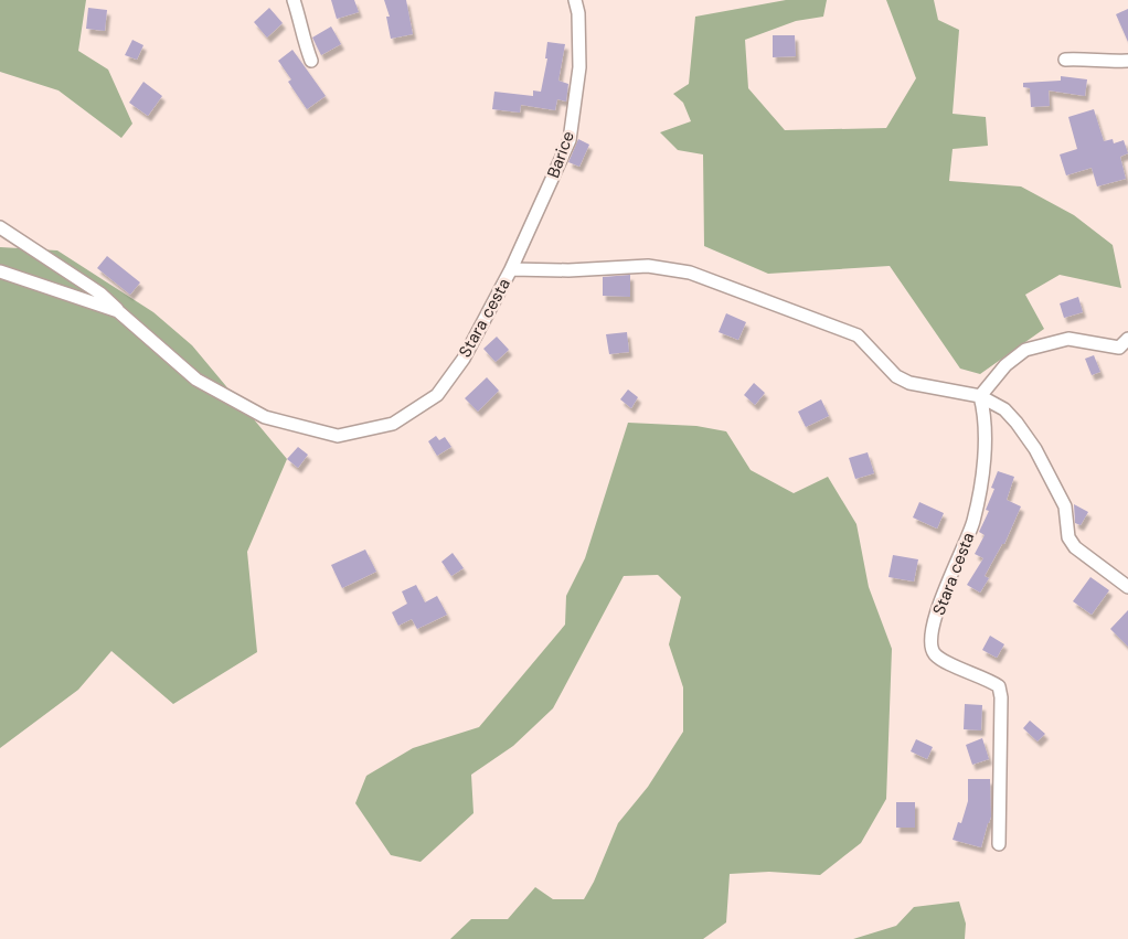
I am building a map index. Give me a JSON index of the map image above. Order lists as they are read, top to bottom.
{
  "streets": {
    "street": ["Barice", "Stara cesta"]
  },
  "crossings": [
    ["Barice", "Stara cesta"]
  ]
}
